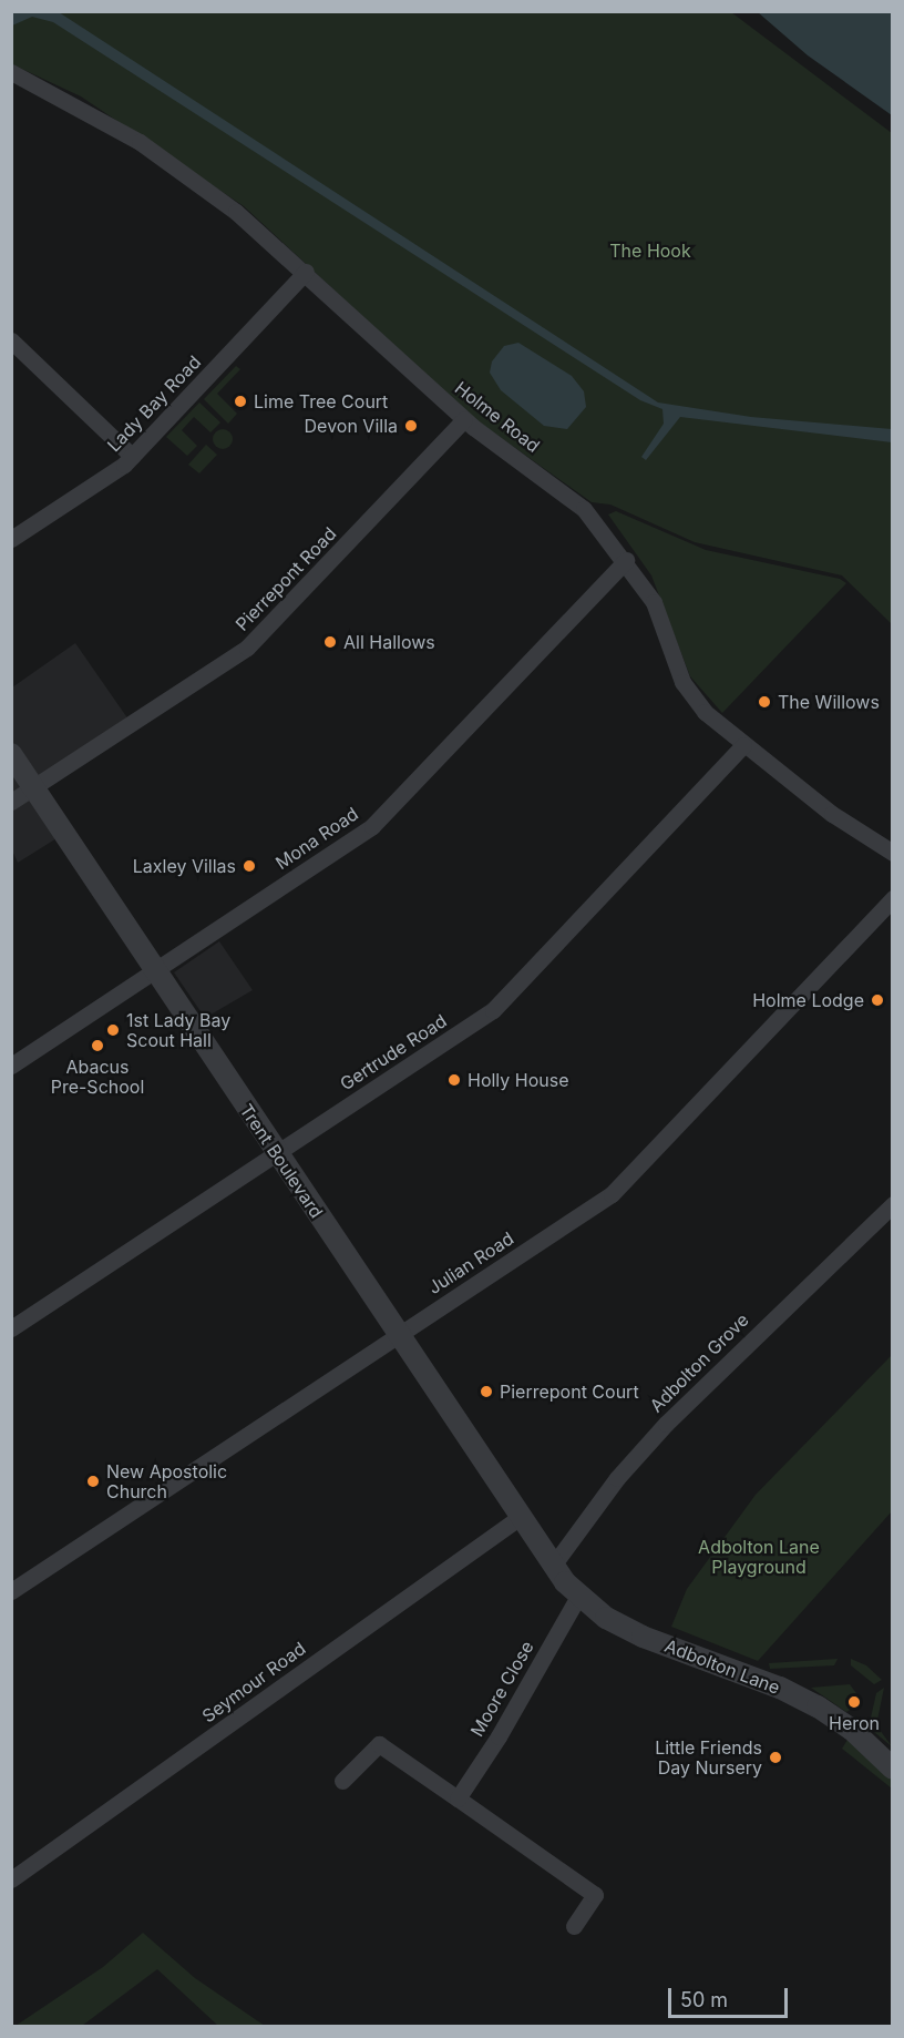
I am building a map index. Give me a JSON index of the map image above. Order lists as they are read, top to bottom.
{
  "streets": {
    "street": [
      "Lady Bay Road",
      "Holme Road",
      "Pierrepont Road",
      "Mona Road",
      "Gertrude Road",
      "Trent Boulevard",
      "Julian Road",
      "Adbolton Grove",
      "Adbolton Lane",
      "Seymour Road",
      "Moore Close"
    ]
  },
  "crossings": [
    ["Lady Bay Road", "Holme Road"],
    ["Holme Road", "Pierrepont Road"],
    ["Holme Road", "Mona Road"],
    ["Holme Road", "Gertrude Road"],
    ["Pierrepont Road", "Trent Boulevard"],
    ["Mona Road", "Trent Boulevard"],
    ["Gertrude Road", "Trent Boulevard"],
    ["Trent Boulevard", "Julian Road"],
    ["Trent Boulevard", "Adbolton Grove"],
    ["Trent Boulevard", "Adbolton Lane"],
    ["Trent Boulevard", "Seymour Road"],
    ["Adbolton Grove", "Adbolton Lane"],
    ["Adbolton Lane", "Moore Close"]
  ],
  "parks": ["The Hook", "Adbolton Lane Playground"],
  "places": [
    "Lime Tree Court",
    "Devon Villa",
    "All Hallows",
    "The Willows",
    "Laxley Villas",
    "Holme Lodge",
    "1st Lady Bay Scout Hall",
    "Abacus Pre-School",
    "Holly House",
    "Pierrepont Court",
    "New Apostolic Church",
    "Heron",
    "Little Friends Day Nursery"
  ],
  "scale_bar": "50 m"
}
